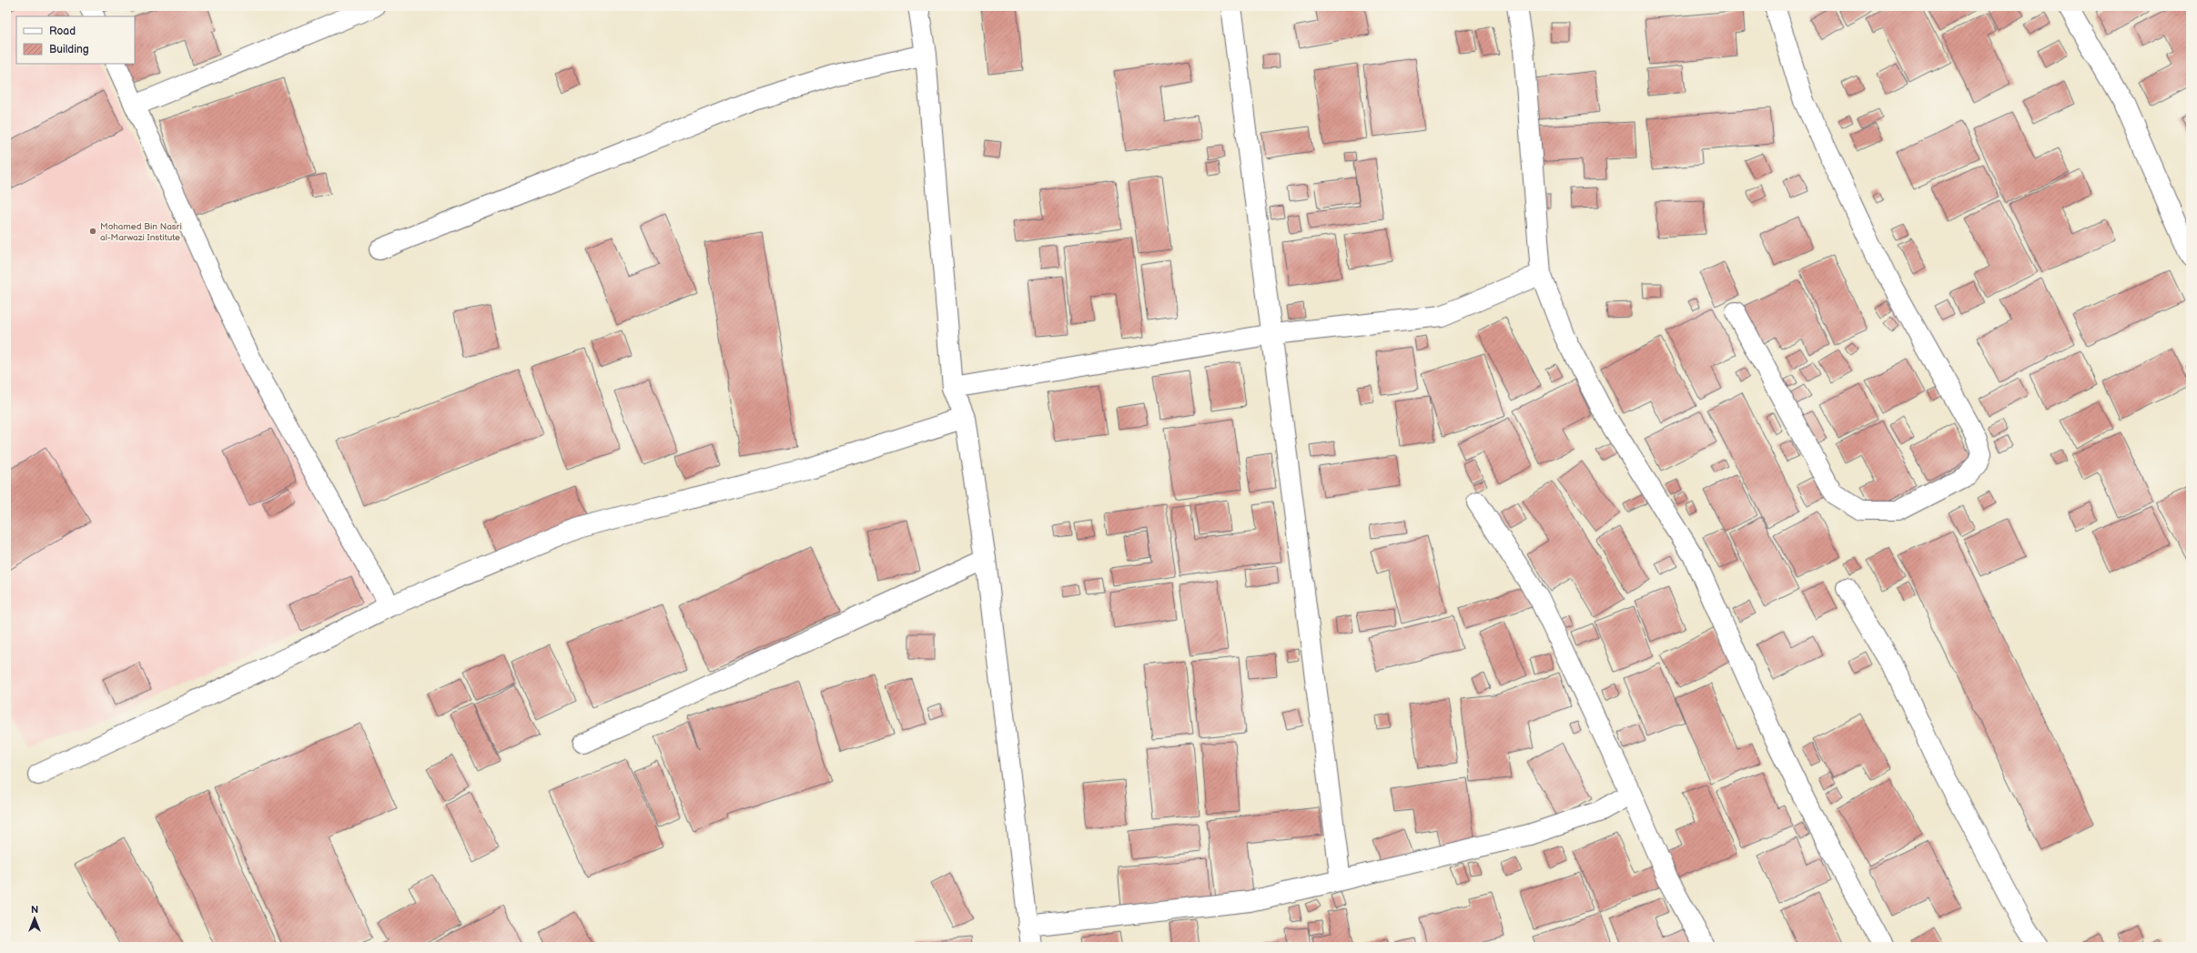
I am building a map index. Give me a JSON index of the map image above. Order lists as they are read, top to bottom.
{
  "places": ["Mohamed Bin Nasri al-Marwazi Institute"],
  "legend": ["Road", "Building"],
  "north": "top"
}
